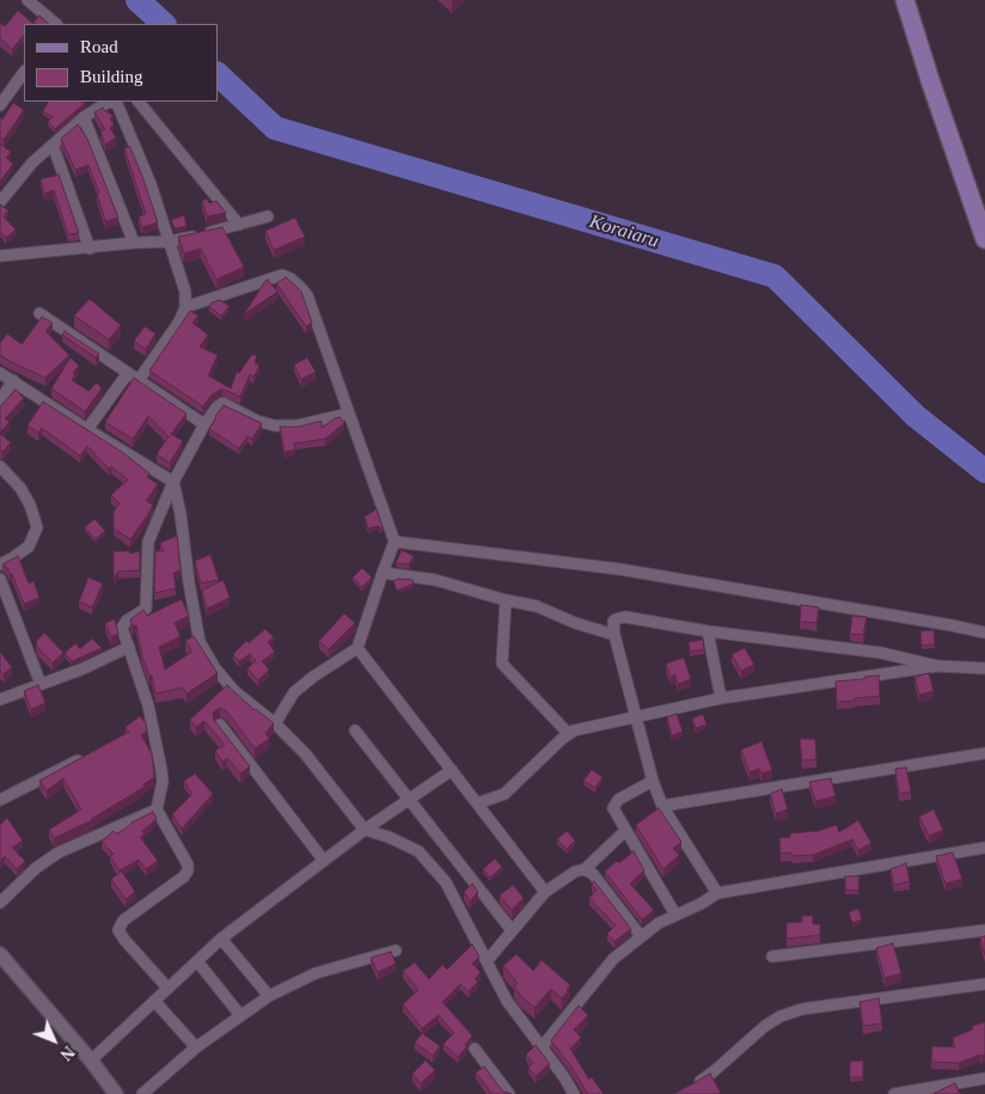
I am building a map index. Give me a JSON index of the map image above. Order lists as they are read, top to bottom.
{
  "water": ["Koraiaru"],
  "legend": ["Road", "Building"],
  "north": "bottom right"
}
